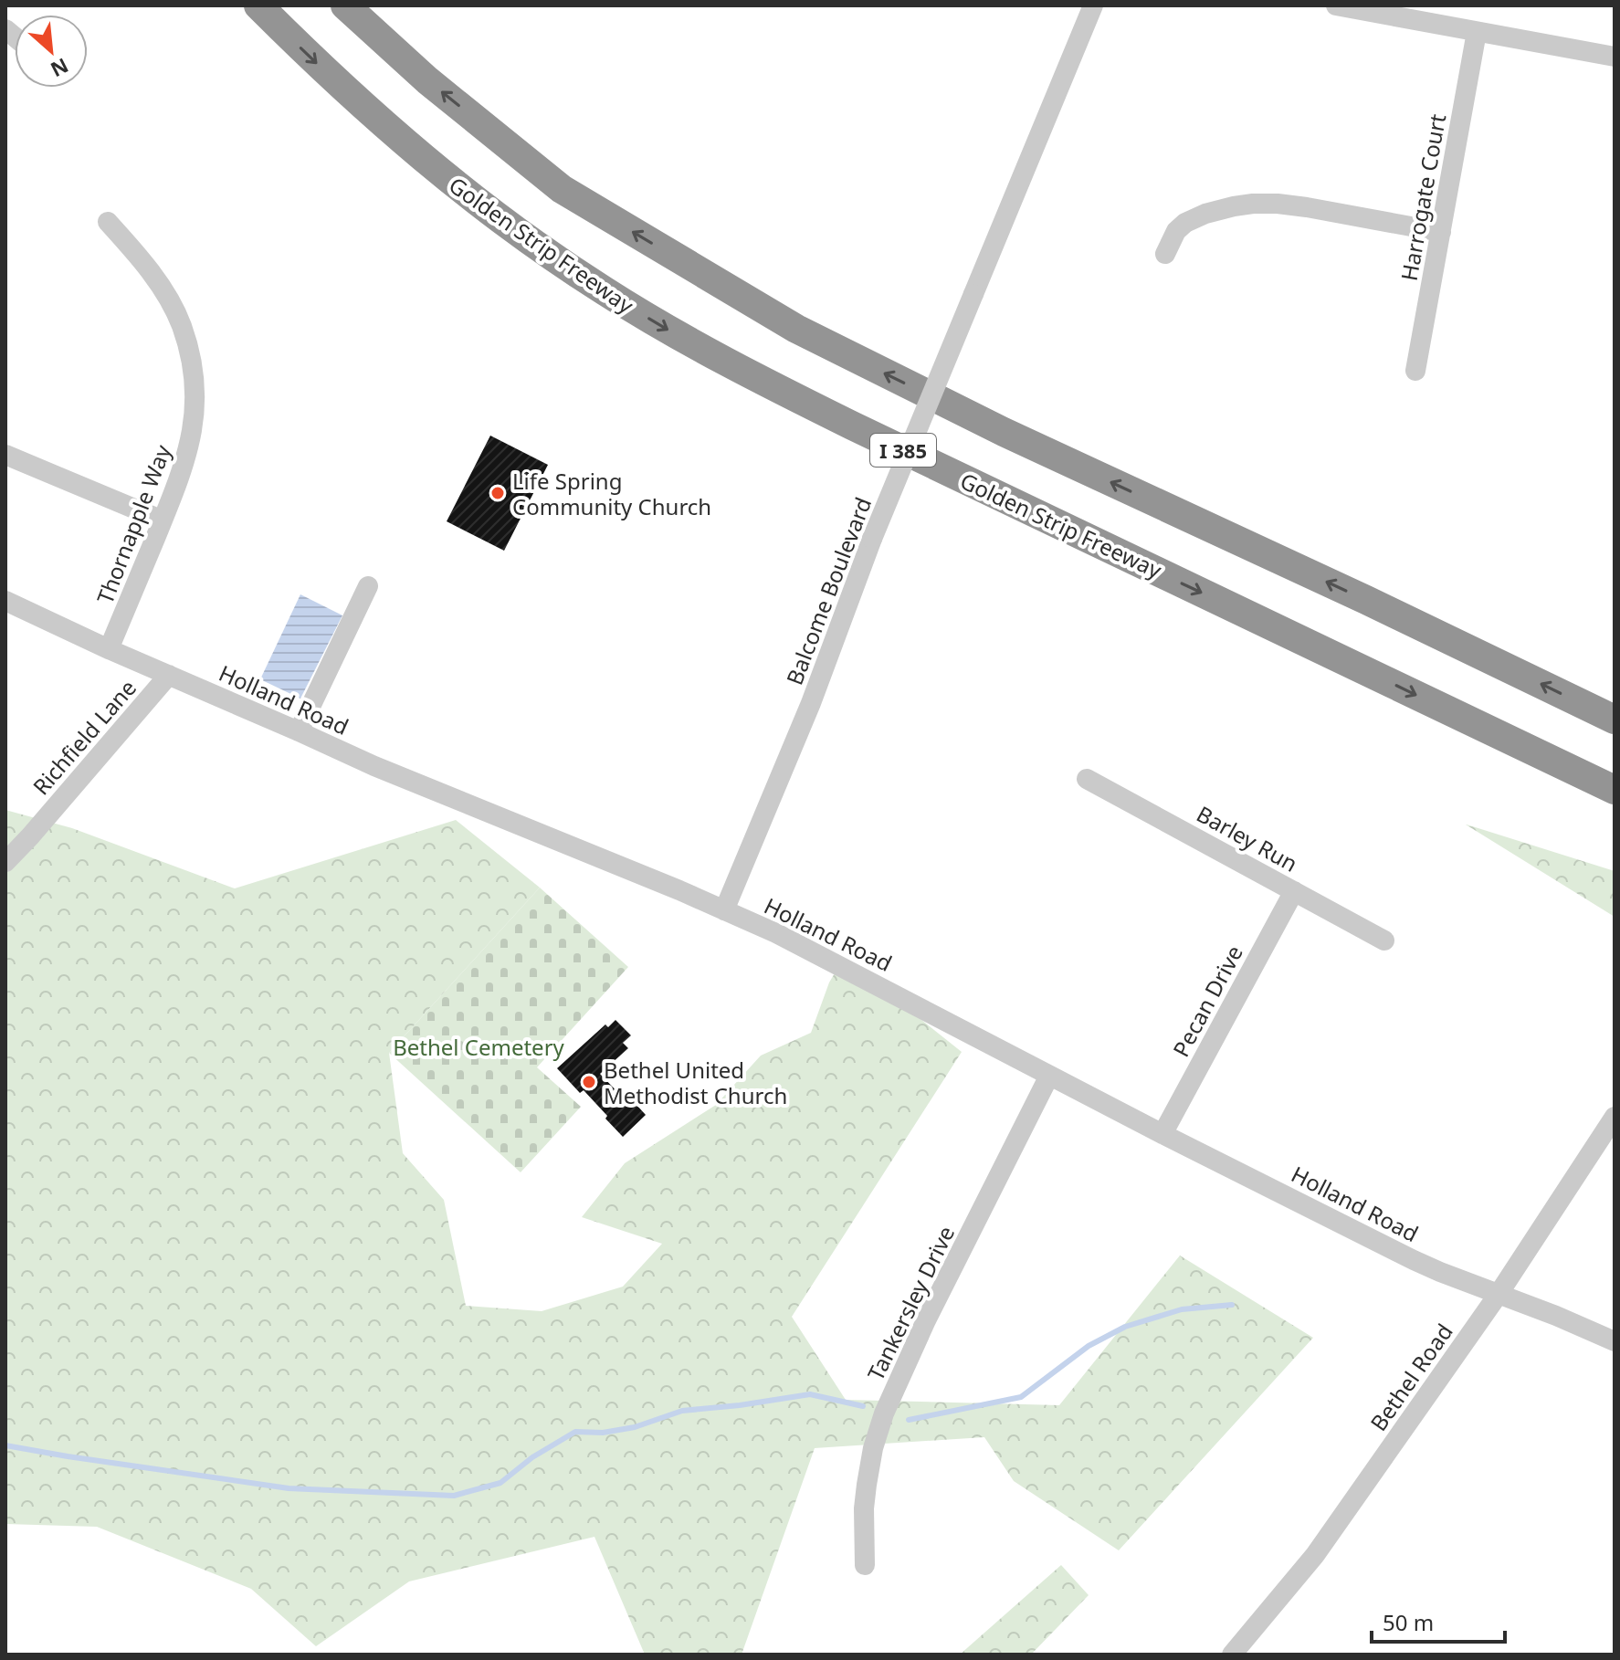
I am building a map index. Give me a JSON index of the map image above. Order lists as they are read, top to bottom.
{
  "streets": {
    "highway": ["Golden Strip Freeway", "I 385"],
    "street": [
      "Harrogate Court",
      "Thornapple Way",
      "Balcome Boulevard",
      "Holland Road",
      "Richfield Lane",
      "Barley Run",
      "Pecan Drive",
      "Tankersley Drive",
      "Bethel Road"
    ]
  },
  "crossings": [
    ["Thornapple Way", "Holland Road"],
    ["Balcome Boulevard", "Holland Road"],
    ["Holland Road", "Richfield Lane"],
    ["Holland Road", "Pecan Drive"],
    ["Holland Road", "Tankersley Drive"],
    ["Holland Road", "Bethel Road"],
    ["Barley Run", "Pecan Drive"]
  ],
  "parks": ["Bethel Cemetery"],
  "places": ["Life Spring Community Church", "Bethel United Methodist Church"],
  "scale_bar": "50 m",
  "north": "bottom right"
}
